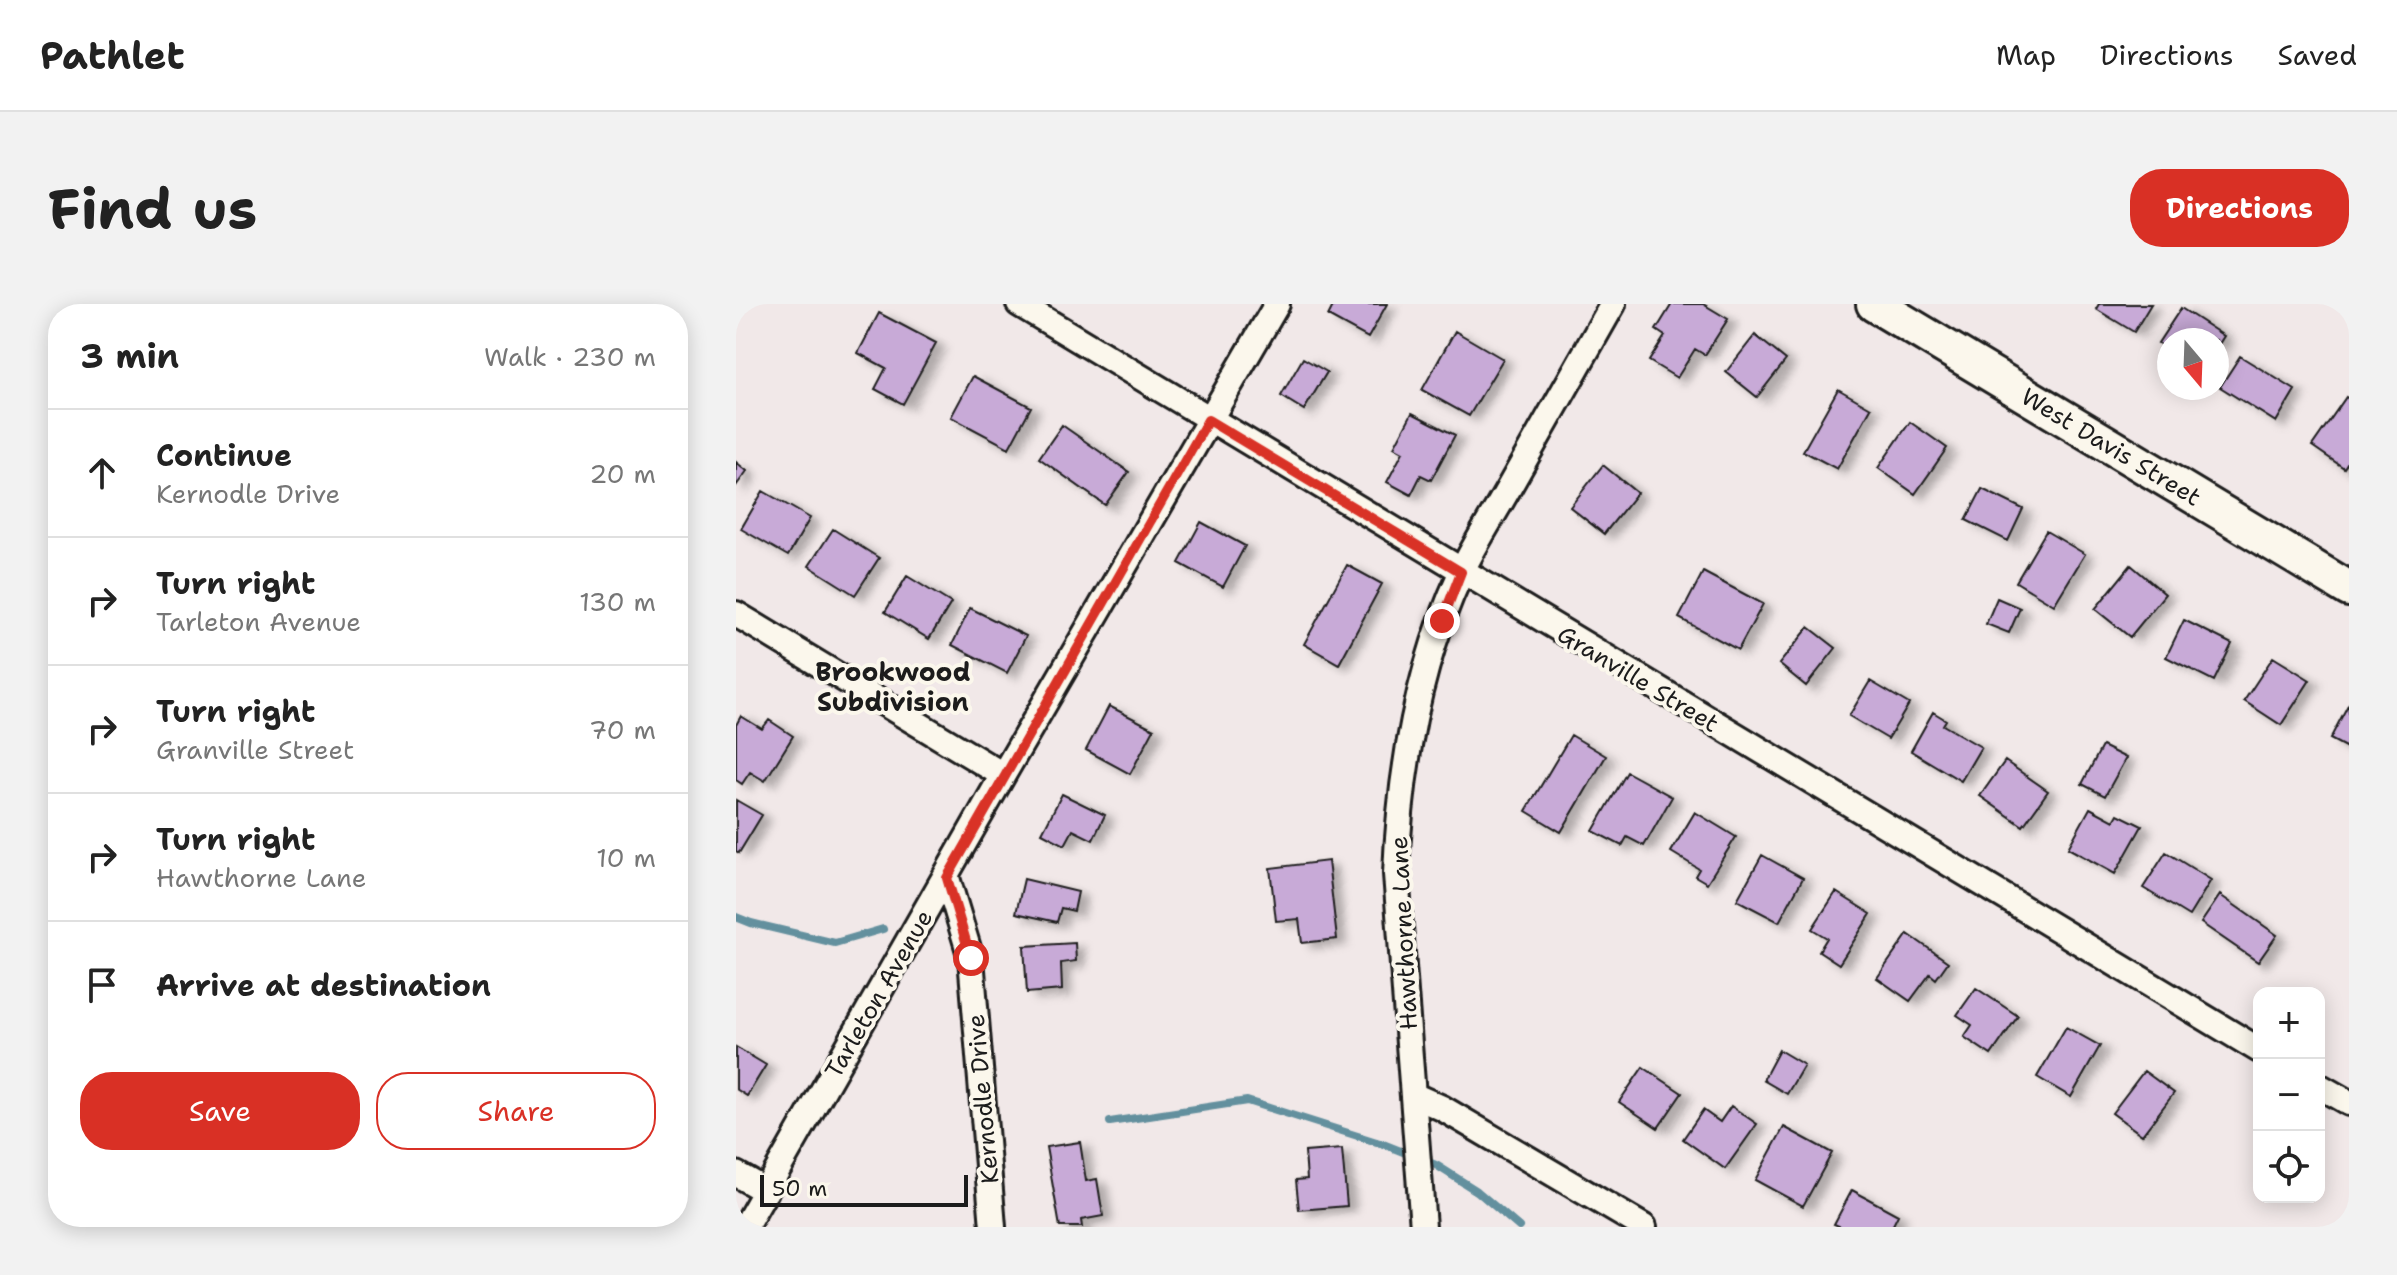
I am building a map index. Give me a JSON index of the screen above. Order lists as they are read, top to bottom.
{
  "streets": {
    "street": [
      "West Davis Street",
      "Granville Street",
      "Hawthorne Lane",
      "Tarleton Avenue",
      "Kernodle Drive"
    ]
  },
  "crossings": [
    ["Granville Street", "Hawthorne Lane"],
    ["Granville Street", "Tarleton Avenue"],
    ["Tarleton Avenue", "Kernodle Drive"]
  ],
  "districts": ["Brookwood Subdivision"],
  "scale_bar": "50 m",
  "north": "bottom",
  "page": {
    "header": "Pathlet",
    "nav": ["Map", "Directions", "Saved"],
    "buttons": [
      "Directions",
      ["Save", "Share"]
    ],
    "title": "Find us",
    "heading": ["3 min", "Walk · 230 m"],
    "list": [
      ["Continue", "Kernodle Drive", "20 m"],
      ["Turn right", "Tarleton Avenue", "130 m"],
      ["Turn right", "Granville Street", "70 m"],
      ["Turn right", "Hawthorne Lane", "10 m"],
      "Arrive at destination"
    ],
    "map_buttons": ["+", "−"],
    "scale": "50 m"
  }
}
